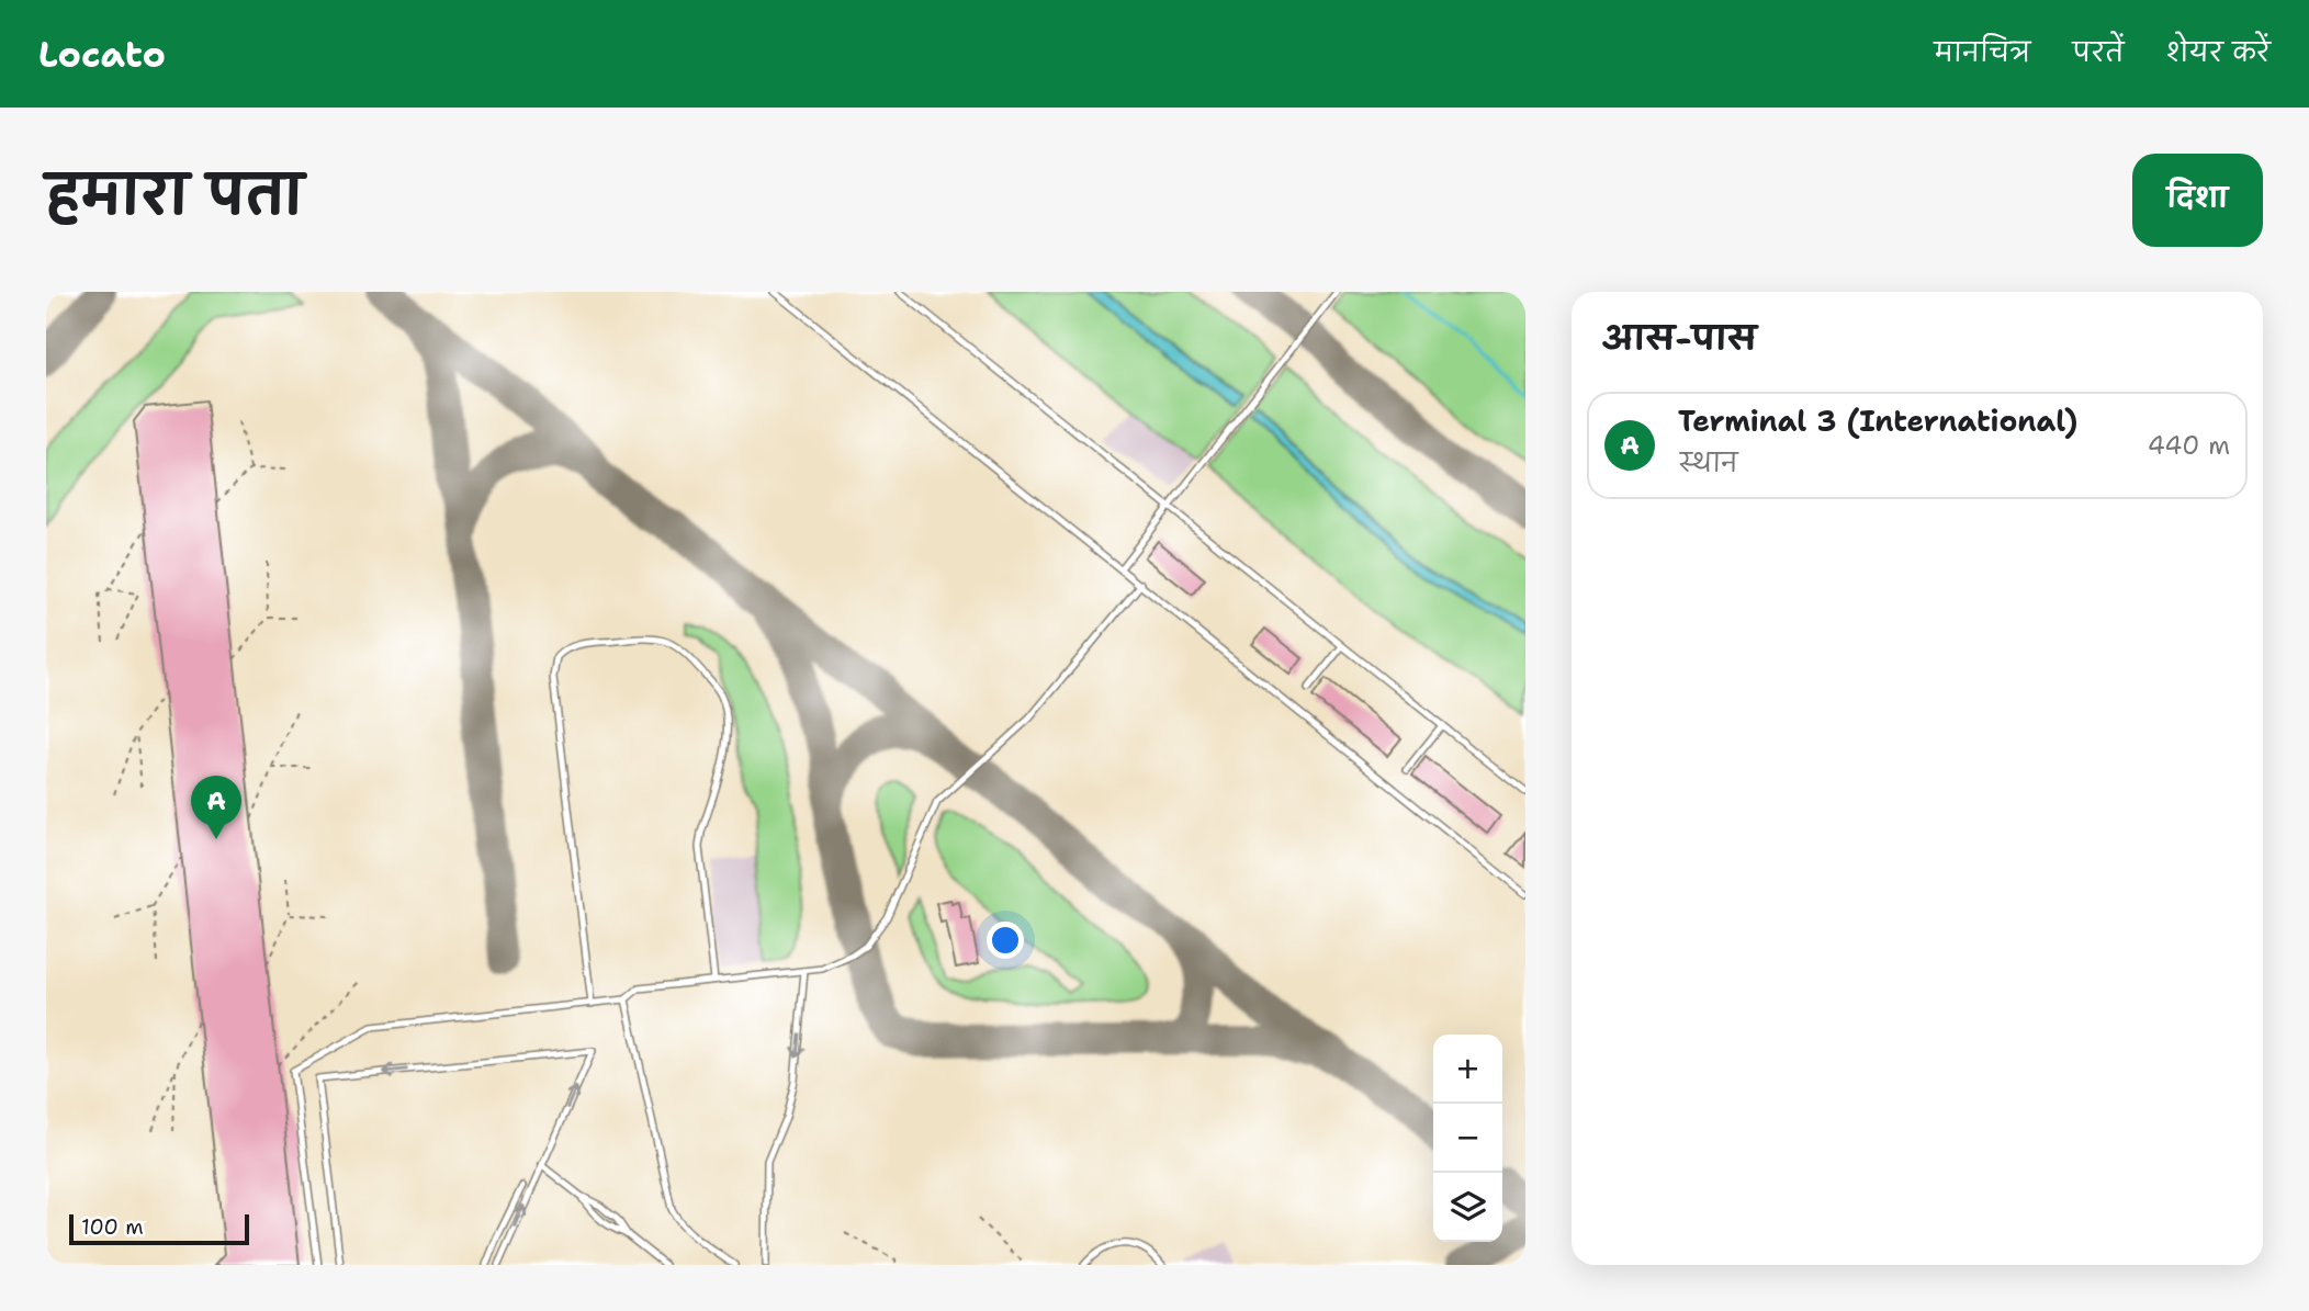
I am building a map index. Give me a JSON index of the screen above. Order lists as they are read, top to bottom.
{
  "scale_bar": "100 m",
  "page": {
    "header": "Locato",
    "nav": ["मानचित्र", "परतें", "शेयर करें"],
    "title": "हमारा पता",
    "buttons": "दिशा",
    "heading": "आस-पास",
    "list": [
      {
        "mark": "A",
        "name": "Terminal 3 (International)",
        "note": "स्थान",
        "value": "440 m"
      }
    ],
    "pins": "A",
    "map_buttons": ["+", "−"],
    "scale": "100 m"
  }
}
